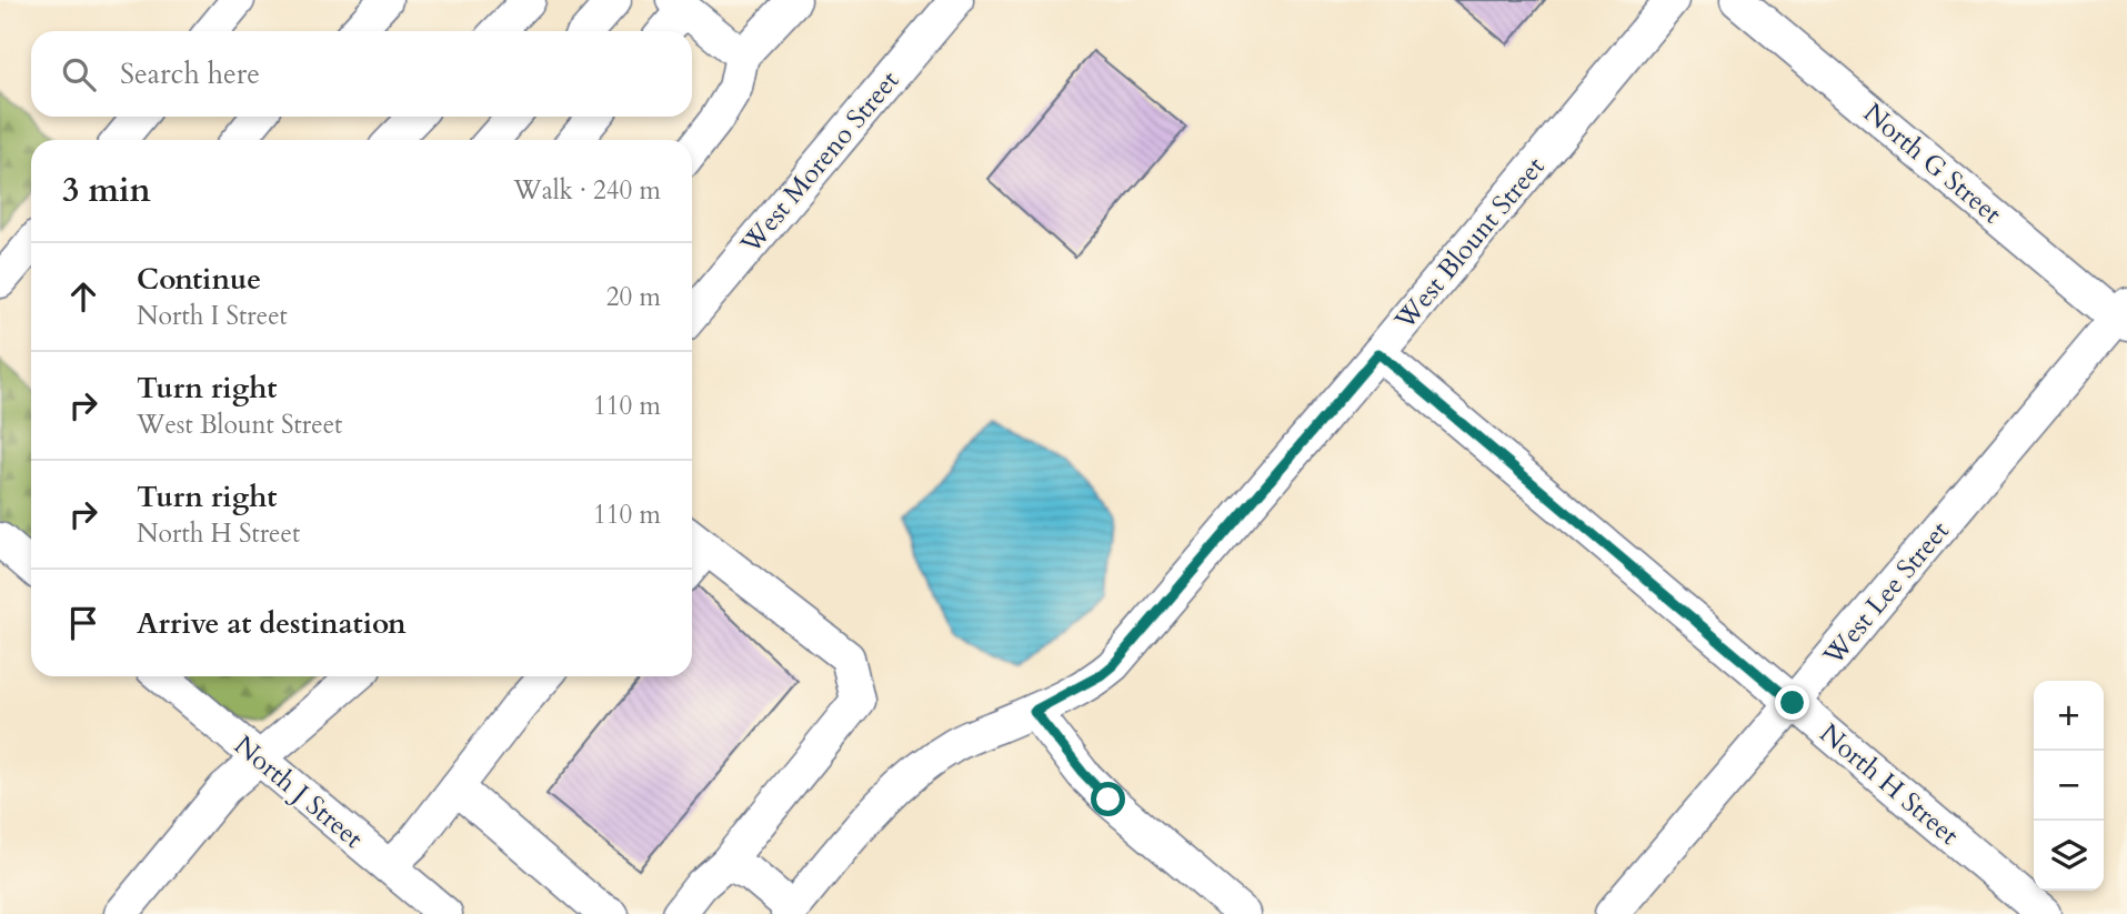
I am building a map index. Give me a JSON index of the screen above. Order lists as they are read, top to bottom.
{
  "streets": {
    "street": [
      "West Moreno Street",
      "North G Street",
      "West Blount Street",
      "West Lee Street",
      "North H Street",
      "North J Street"
    ]
  },
  "crossings": [
    ["North G Street", "West Lee Street"],
    ["West Blount Street", "North H Street"],
    ["West Lee Street", "North H Street"]
  ],
  "page": {
    "search": "Search here",
    "heading": ["3 min", "Walk · 240 m"],
    "list": [
      ["Continue", "North I Street", "20 m"],
      ["Turn right", "West Blount Street", "110 m"],
      ["Turn right", "North H Street", "110 m"],
      "Arrive at destination"
    ],
    "map_buttons": ["+", "−"]
  }
}
